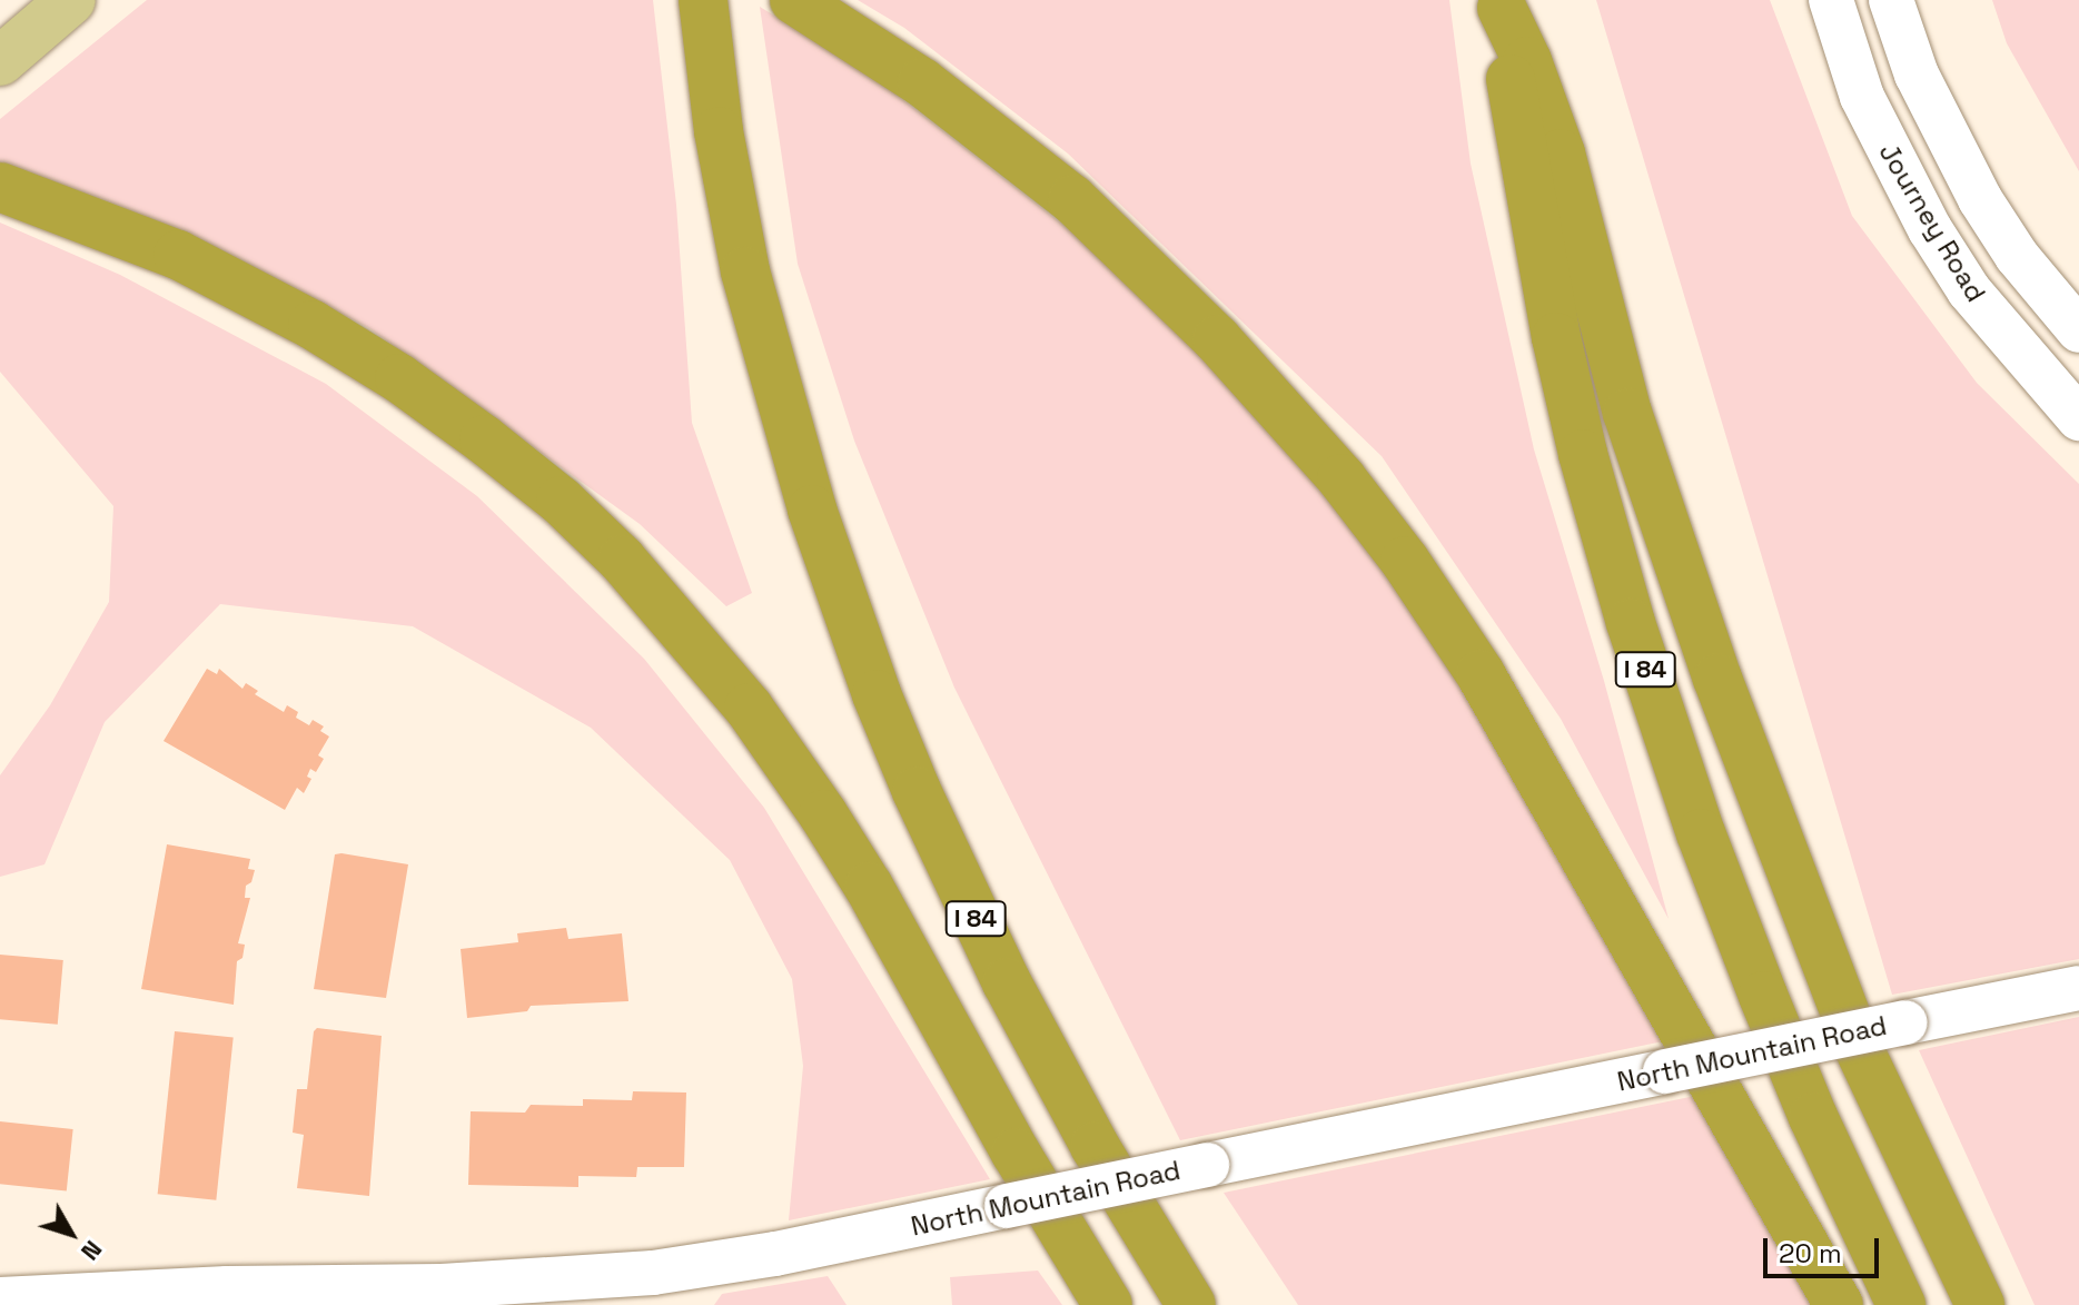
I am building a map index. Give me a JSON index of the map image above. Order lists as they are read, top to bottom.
{
  "streets": {
    "highway": ["I 84"],
    "street": ["Journey Road", "North Mountain Road"]
  },
  "scale_bar": "20 m",
  "north": "bottom right"
}
